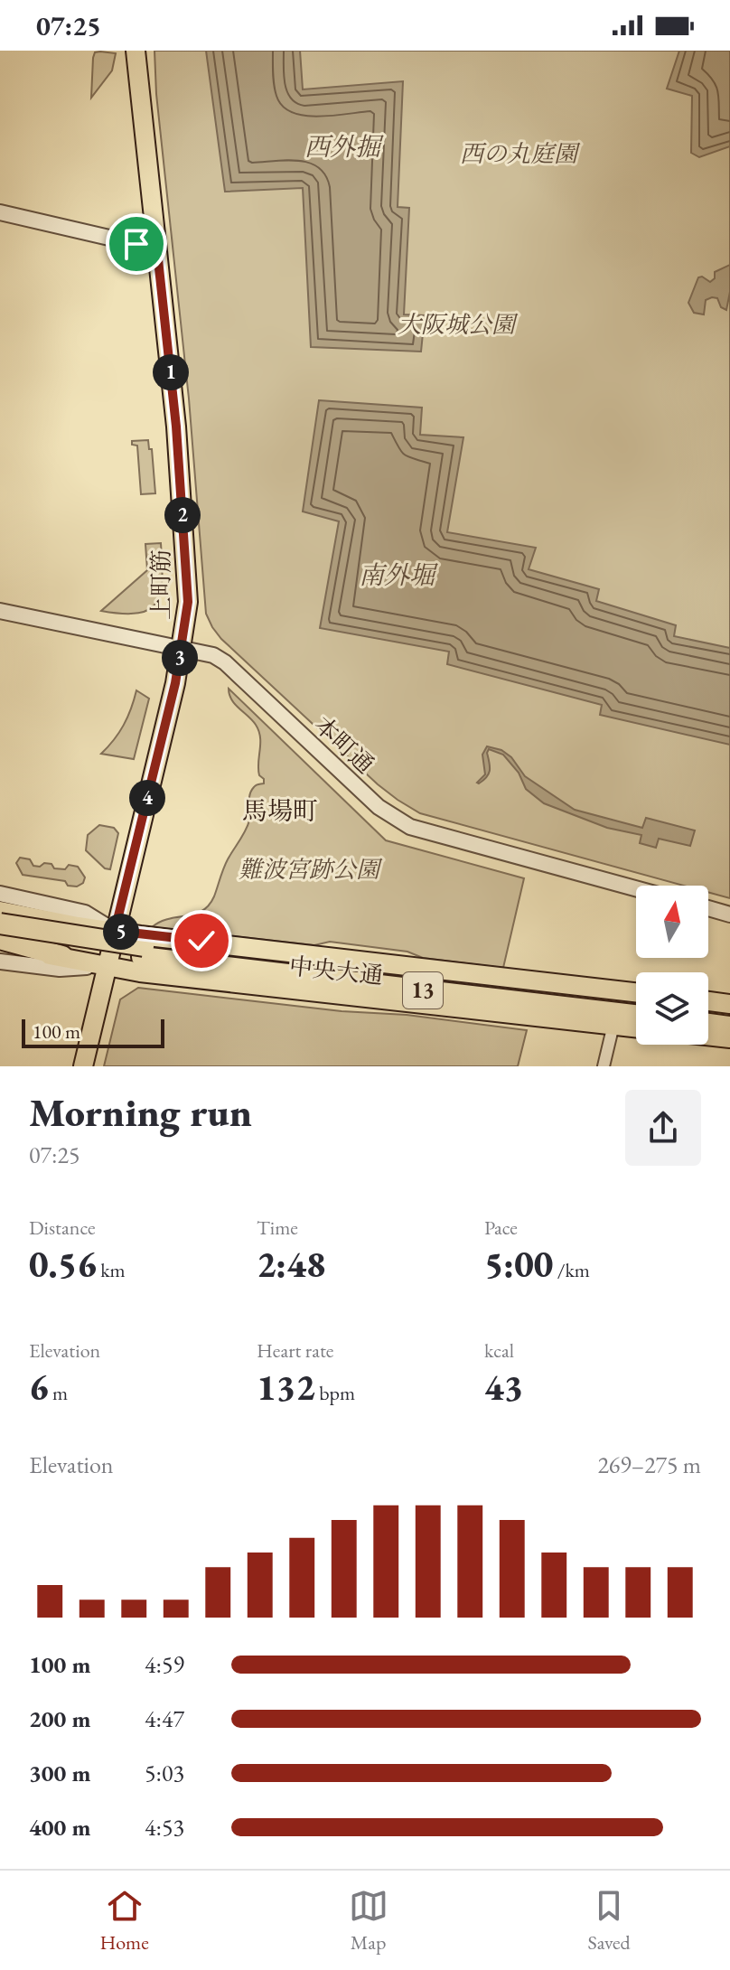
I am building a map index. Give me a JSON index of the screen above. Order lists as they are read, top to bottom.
{
  "streets": {
    "highway": ["13"],
    "main road": ["上町筋", "中央大通"],
    "street": ["本町通"]
  },
  "crossings": [
    ["上町筋", "本町通"],
    ["上町筋", "中央大通"],
    ["中央大通", "13"]
  ],
  "districts": ["馬場町"],
  "water": ["西外掘", "南外堀"],
  "parks": ["西の丸庭園", "大阪城公園", "難波宮跡公園"],
  "scale_bar": "100 m",
  "north": "top",
  "page": {
    "status": "07:25",
    "pins": [
      "1",
      "2",
      "3",
      "4",
      "5"
    ],
    "scale": "100 m",
    "heading": ["Morning run", "07:25"],
    "stats": [
      ["Distance", "0.56 km"],
      ["Time", "2:48"],
      ["Pace", "5:00 /km"],
      ["Elevation", "6 m"],
      ["Heart rate", "132 bpm"],
      ["kcal", "43"]
    ],
    "chart": ["Elevation", "269–275 m"],
    "list": [
      {
        "name": "100 m",
        "note": "4:59"
      },
      {
        "name": "200 m",
        "note": "4:47"
      },
      {
        "name": "300 m",
        "note": "5:03"
      },
      {
        "name": "400 m",
        "note": "4:53"
      }
    ],
    "tabs": ["Home", "Map", "Saved"]
  }
}
